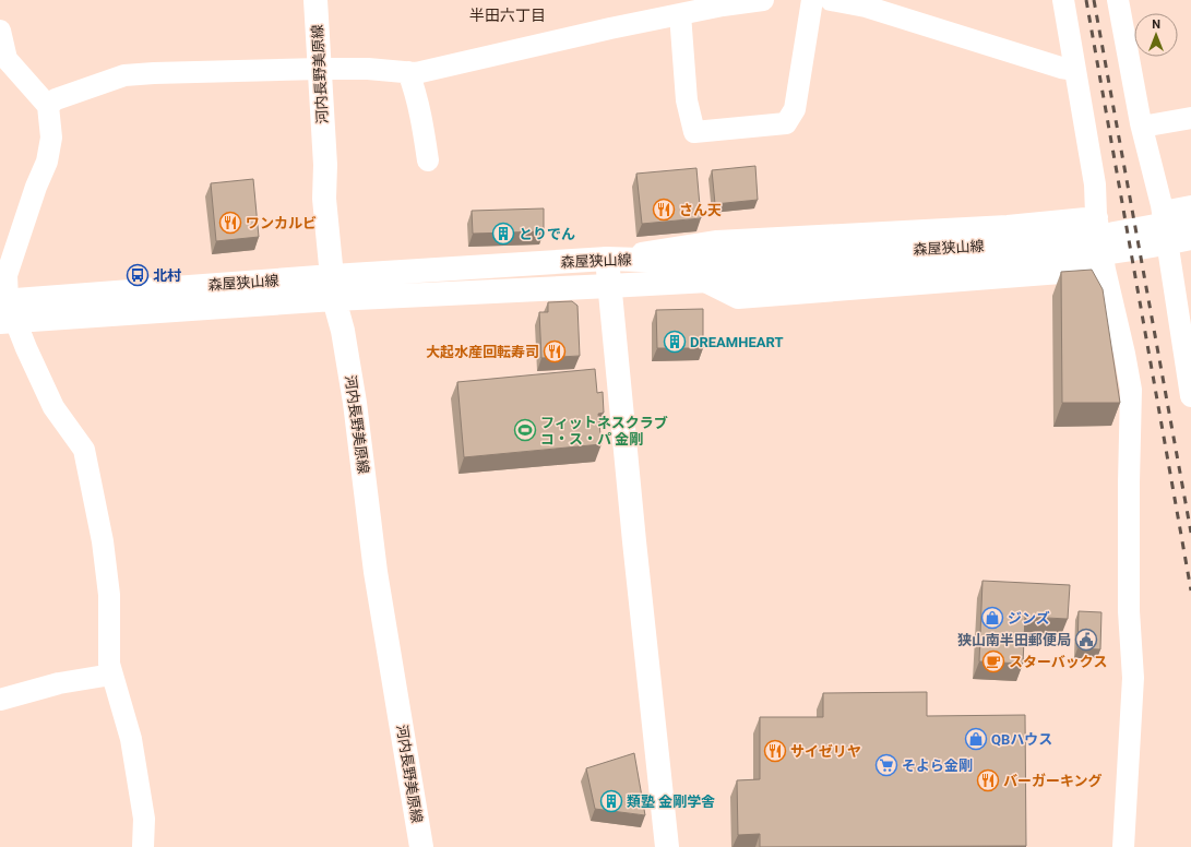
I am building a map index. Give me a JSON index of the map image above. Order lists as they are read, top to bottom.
{
  "streets": {
    "main road": ["河内長野美原線", "森屋狭山線"]
  },
  "crossings": [
    ["河内長野美原線", "森屋狭山線"]
  ],
  "districts": ["半田六丁目"],
  "places": {
    "restaurant": [
      "さん天",
      "ワンカルビ",
      "大起水産回転寿司",
      "サイゼリヤ",
      "バーガーキング"
    ],
    "building": ["とりでん", "DREAMHEART", "類塾 金剛学舎"],
    "bus stop": ["北村"],
    "sports": ["フィットネスクラブ コ・ス・パ 金剛"],
    "shop": ["ジンズ", "QBハウス"],
    "public building": ["狭山南半田郵便局"],
    "cafe": ["スターバックス"],
    "supermarket": ["そよら金剛"]
  },
  "north": "top"
}
